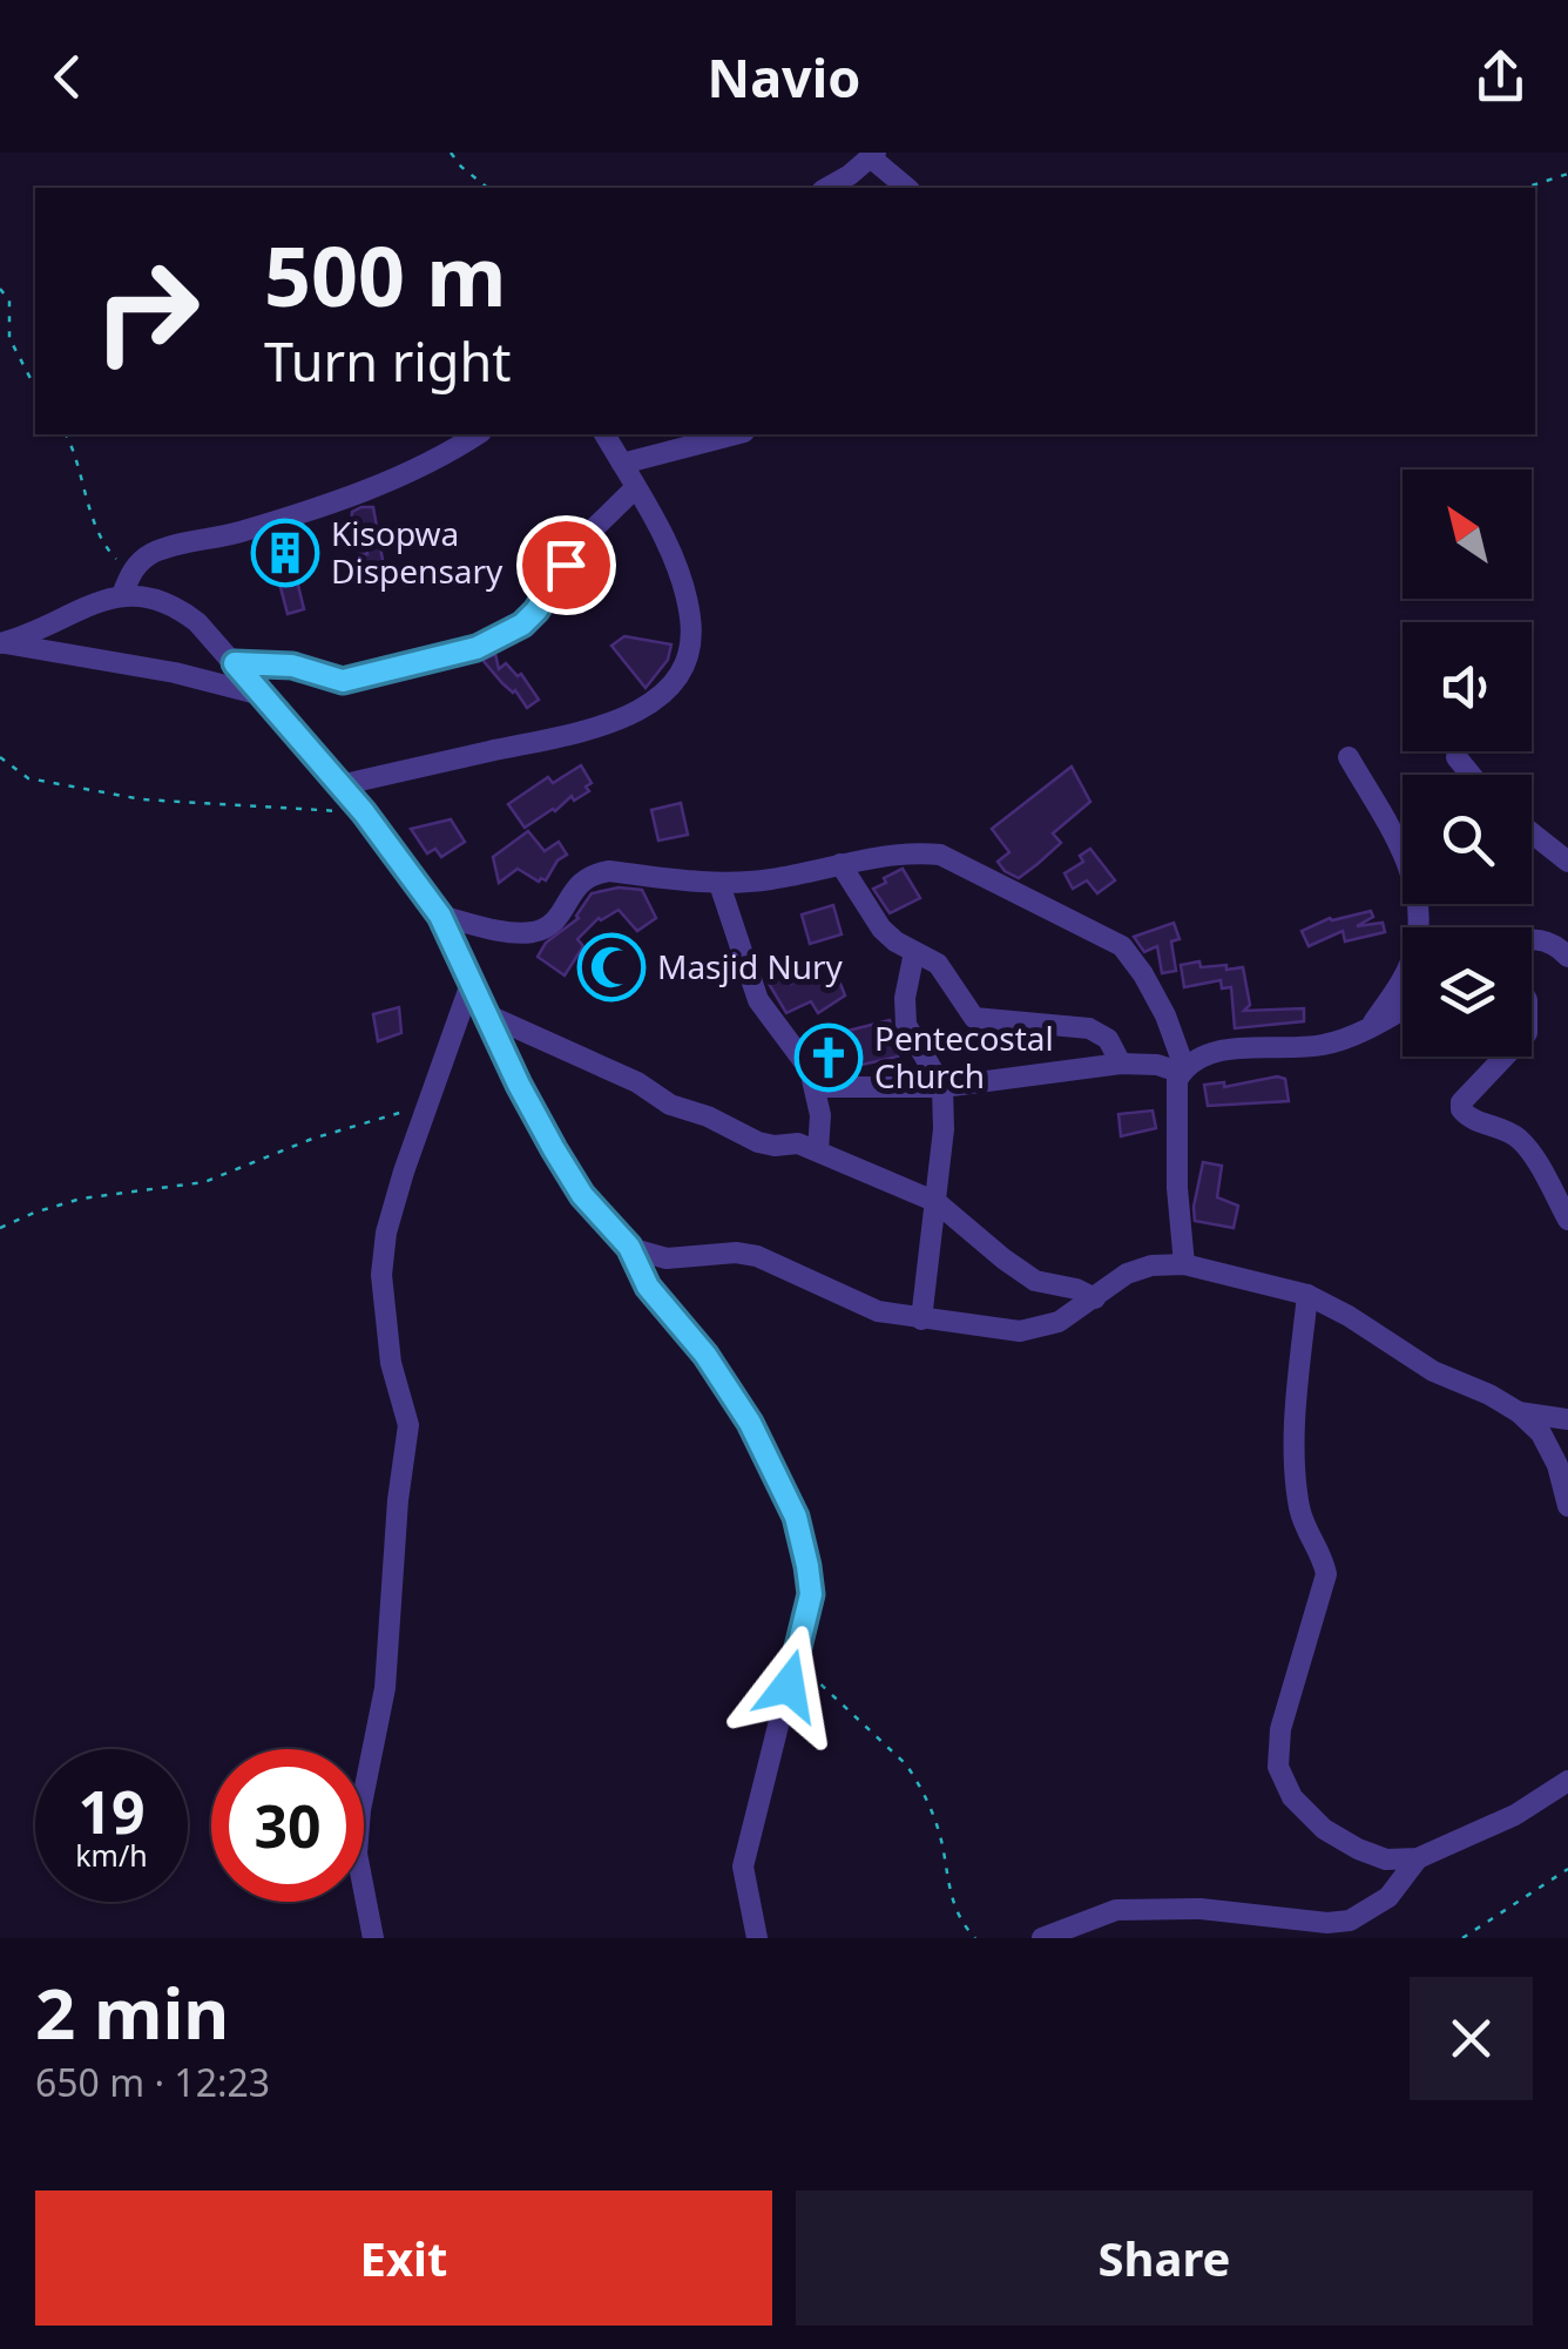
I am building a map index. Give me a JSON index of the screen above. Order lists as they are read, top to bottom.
{
  "places": {
    "building": ["Kisopwa Dispensary"],
    "mosque": ["Masjid Nury"],
    "church": ["Pentecostal Church"]
  },
  "north": "top left",
  "page": {
    "header": "Navio",
    "turn": ["500 m", "Turn right"],
    "speed": "19 km/h",
    "limit": "30",
    "heading": ["2 min", "650 m · 12:23"],
    "buttons": ["Exit", "Share"]
  }
}
